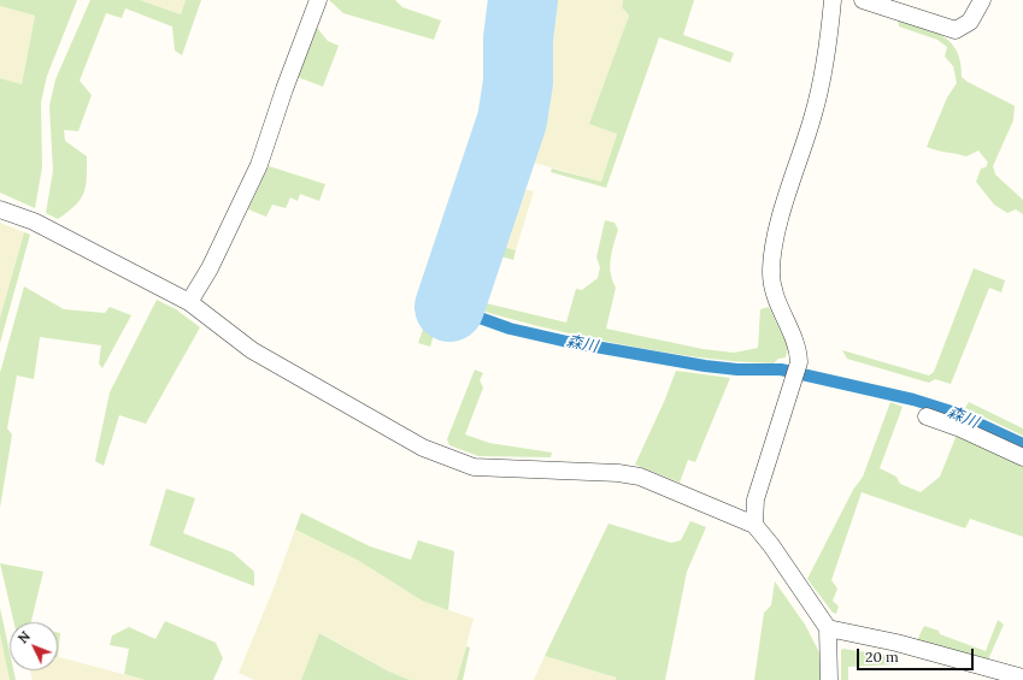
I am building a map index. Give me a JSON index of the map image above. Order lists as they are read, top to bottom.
{
  "water": ["森川"],
  "scale_bar": "20 m",
  "north": "top left"
}
